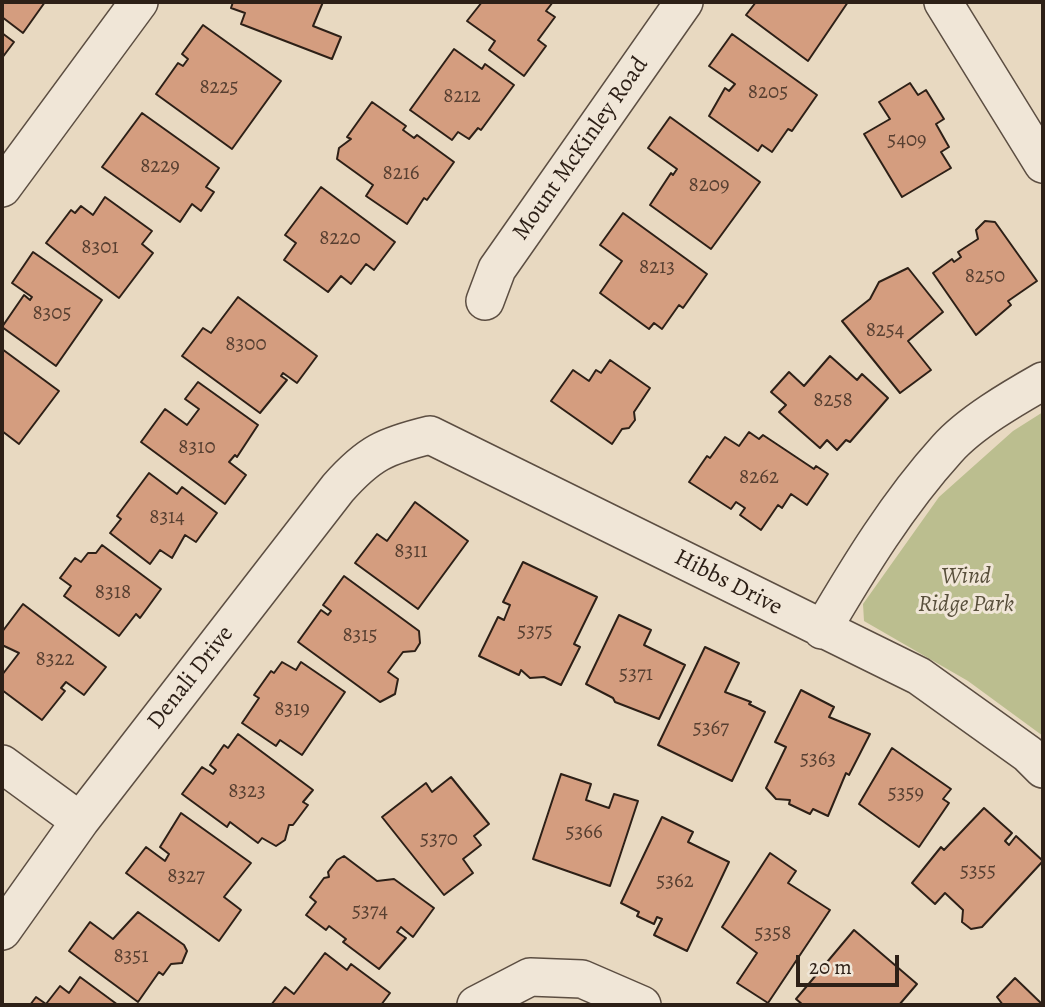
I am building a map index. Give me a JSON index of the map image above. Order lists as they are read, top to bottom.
{
  "streets": {
    "street": ["Mount McKinley Road", "Hibbs Drive", "Denali Drive"]
  },
  "crossings": [
    ["Hibbs Drive", "Denali Drive"]
  ],
  "parks": ["Wind Ridge Park"],
  "house_numbers": [
    "8225",
    "8205",
    "8212",
    "5409",
    "8229",
    "8216",
    "8209",
    "8220",
    "8301",
    "8213",
    "8250",
    "8305",
    "8254",
    "8300",
    "8258",
    "8310",
    "8262",
    "8314",
    "8311",
    "8318",
    "5375",
    "8315",
    "8322",
    "5371",
    "8319",
    "5367",
    "5363",
    "8323",
    "5359",
    "5366",
    "5370",
    "5355",
    "8327",
    "5362",
    "5374",
    "5358",
    "8351"
  ],
  "scale_bar": "20 m"
}
